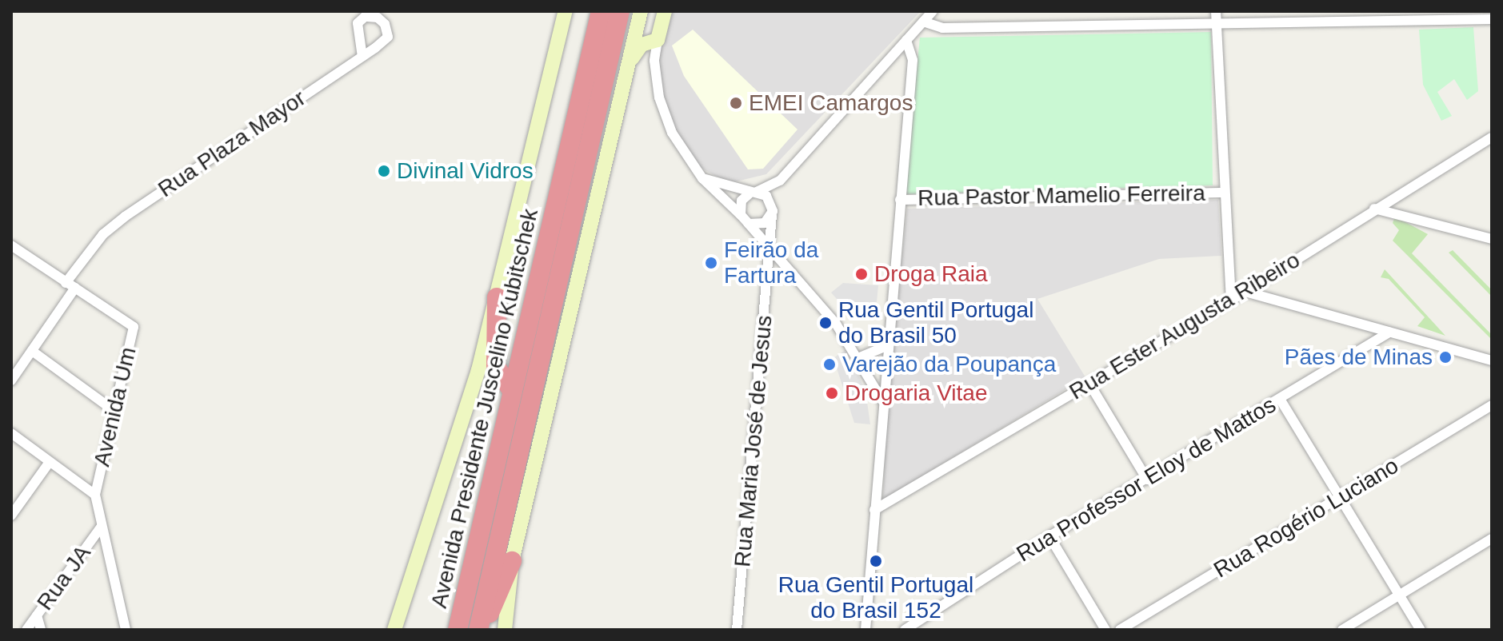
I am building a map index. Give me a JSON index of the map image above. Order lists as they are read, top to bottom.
{
  "streets": {
    "highway": ["Avenida Presidente Juscelino Kubitschek"],
    "street": [
      "Rua Plaza Mayor",
      "Rua Pastor Mamelio Ferreira",
      "Rua Ester Augusta Ribeiro",
      "Avenida Um",
      "Rua Maria José de Jesus",
      "Rua Professor Eloy de Mattos",
      "Rua Rogério Luciano",
      "Rua JA"
    ]
  },
  "crossings": [
    ["Rua Plaza Mayor", "Avenida Um"],
    ["Avenida Um", "Rua JA"]
  ],
  "places": [
    "EMEI Camargos",
    "Divinal Vidros",
    "Feirão da Fartura",
    "Droga Raia",
    "Rua Gentil Portugal do Brasil 50",
    "Pães de Minas",
    "Varejão da Poupança",
    "Drogaria Vitae",
    "Rua Gentil Portugal do Brasil 152"
  ]
}
